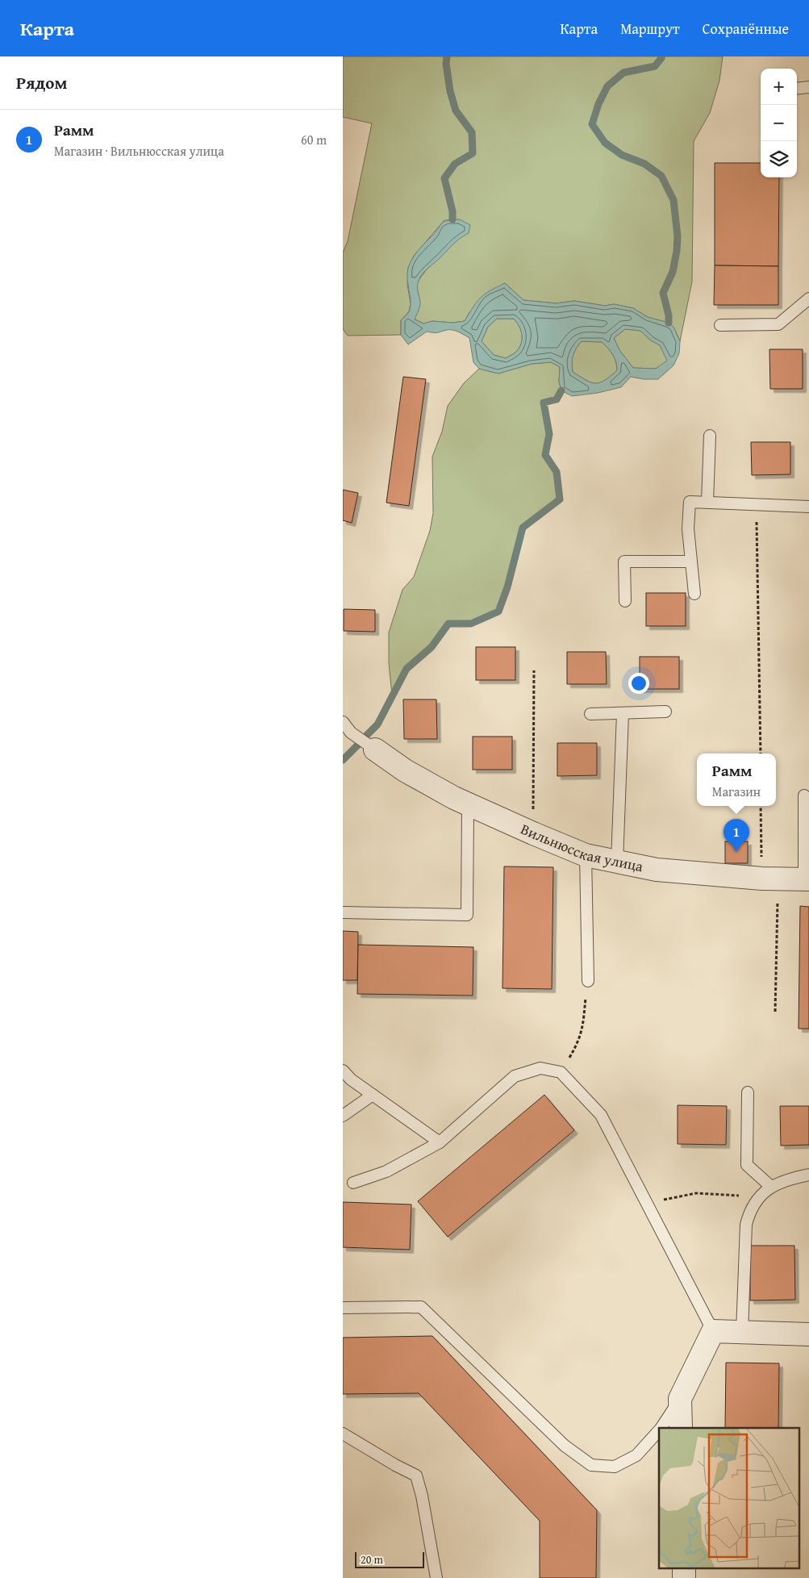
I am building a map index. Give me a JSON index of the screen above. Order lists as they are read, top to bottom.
{
  "streets": {
    "street": ["Вильнюсская улица"]
  },
  "scale_bar": "20 m",
  "page": {
    "header": "Карта",
    "nav": ["Карта", "Маршрут", "Сохранённые"],
    "heading": "Рядом",
    "map_buttons": ["+", "−"],
    "list": [
      {
        "mark": "1",
        "name": "Рамм",
        "note": "Магазин · Вильнюсская улица",
        "value": "60 m"
      }
    ],
    "popup": ["Рамм", "Магазин"],
    "pins": "1",
    "scale": "20 m"
  }
}
